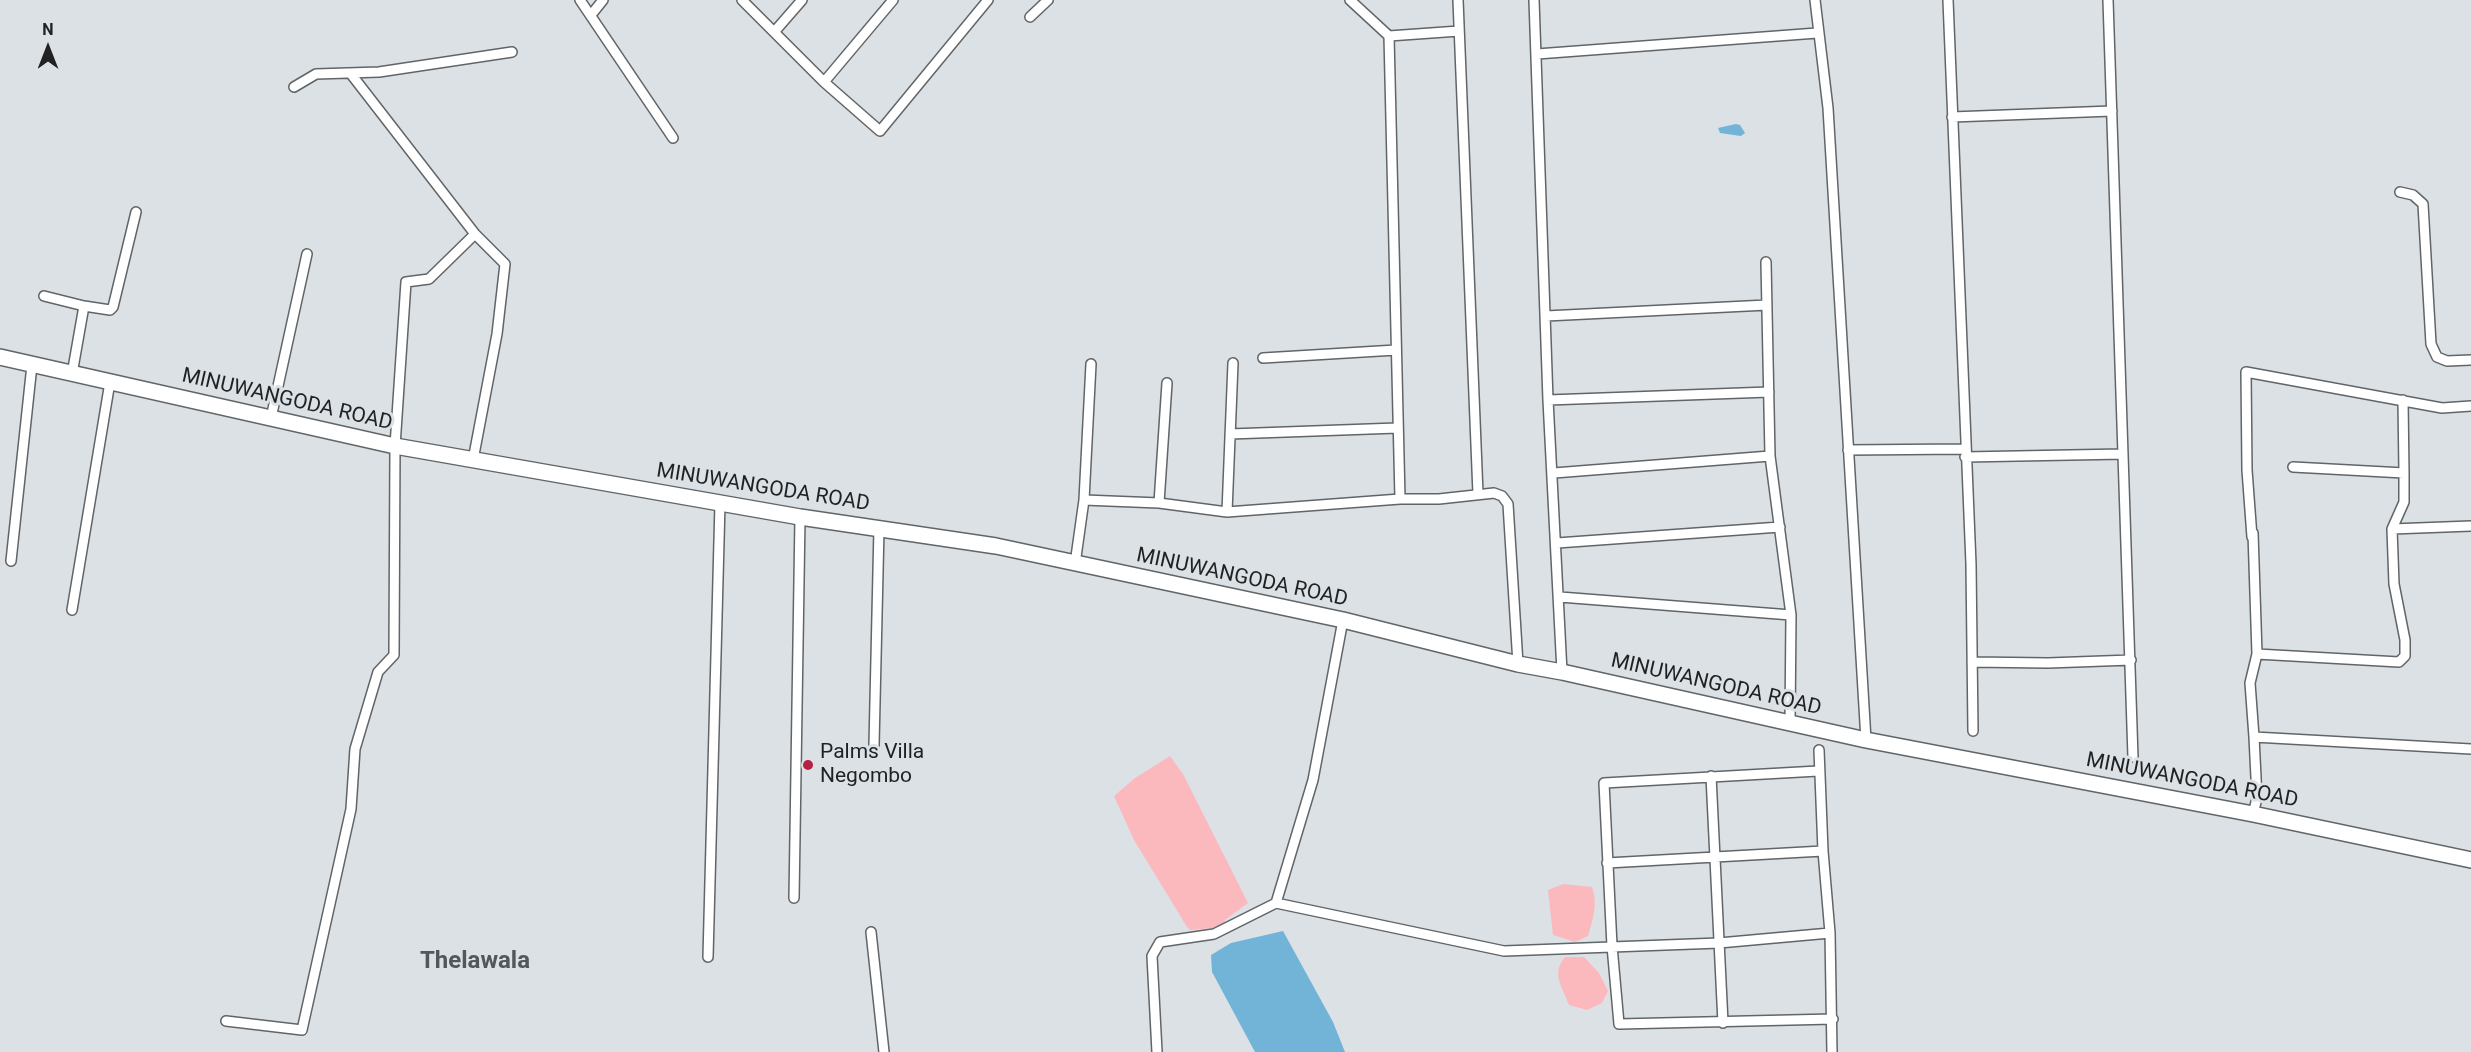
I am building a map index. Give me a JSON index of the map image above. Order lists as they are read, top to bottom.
{
  "streets": {
    "main road": ["MINUWANGODA ROAD"]
  },
  "districts": ["Thelawala"],
  "places": ["Palms Villa Negombo"],
  "north": "top"
}
